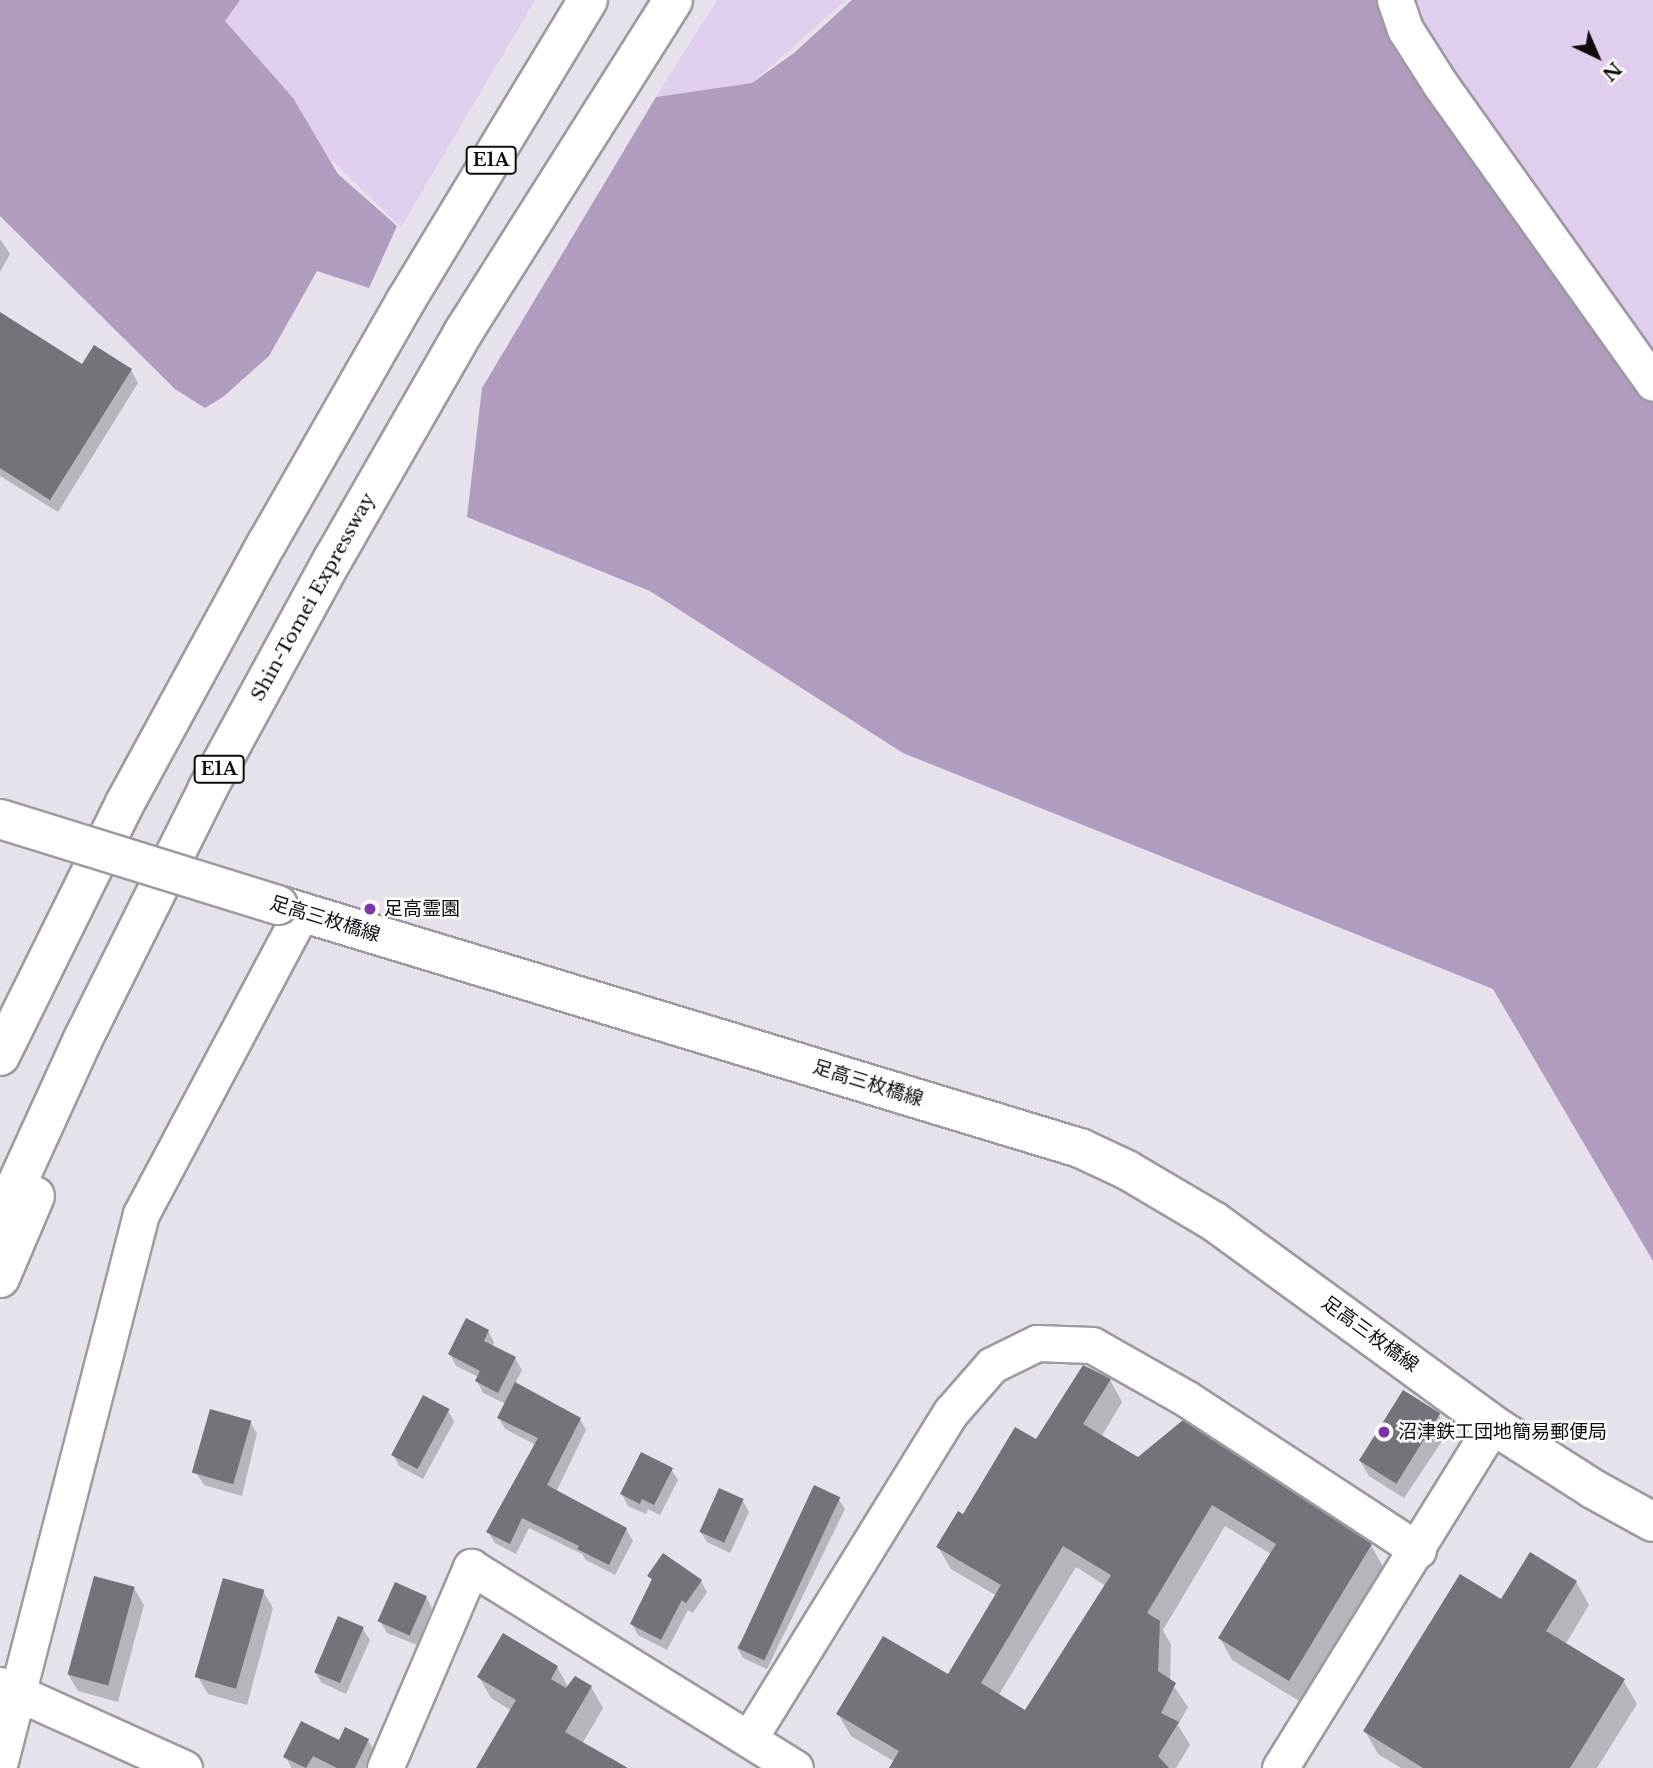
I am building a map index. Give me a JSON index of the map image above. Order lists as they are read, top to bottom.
{
  "streets": {
    "main road": ["E1A", "Shin-Tomei Expressway", "足高三枚橋線"]
  },
  "places": ["足高霊園", "沼津鉄工団地簡易郵便局"],
  "north": "bottom right"
}
